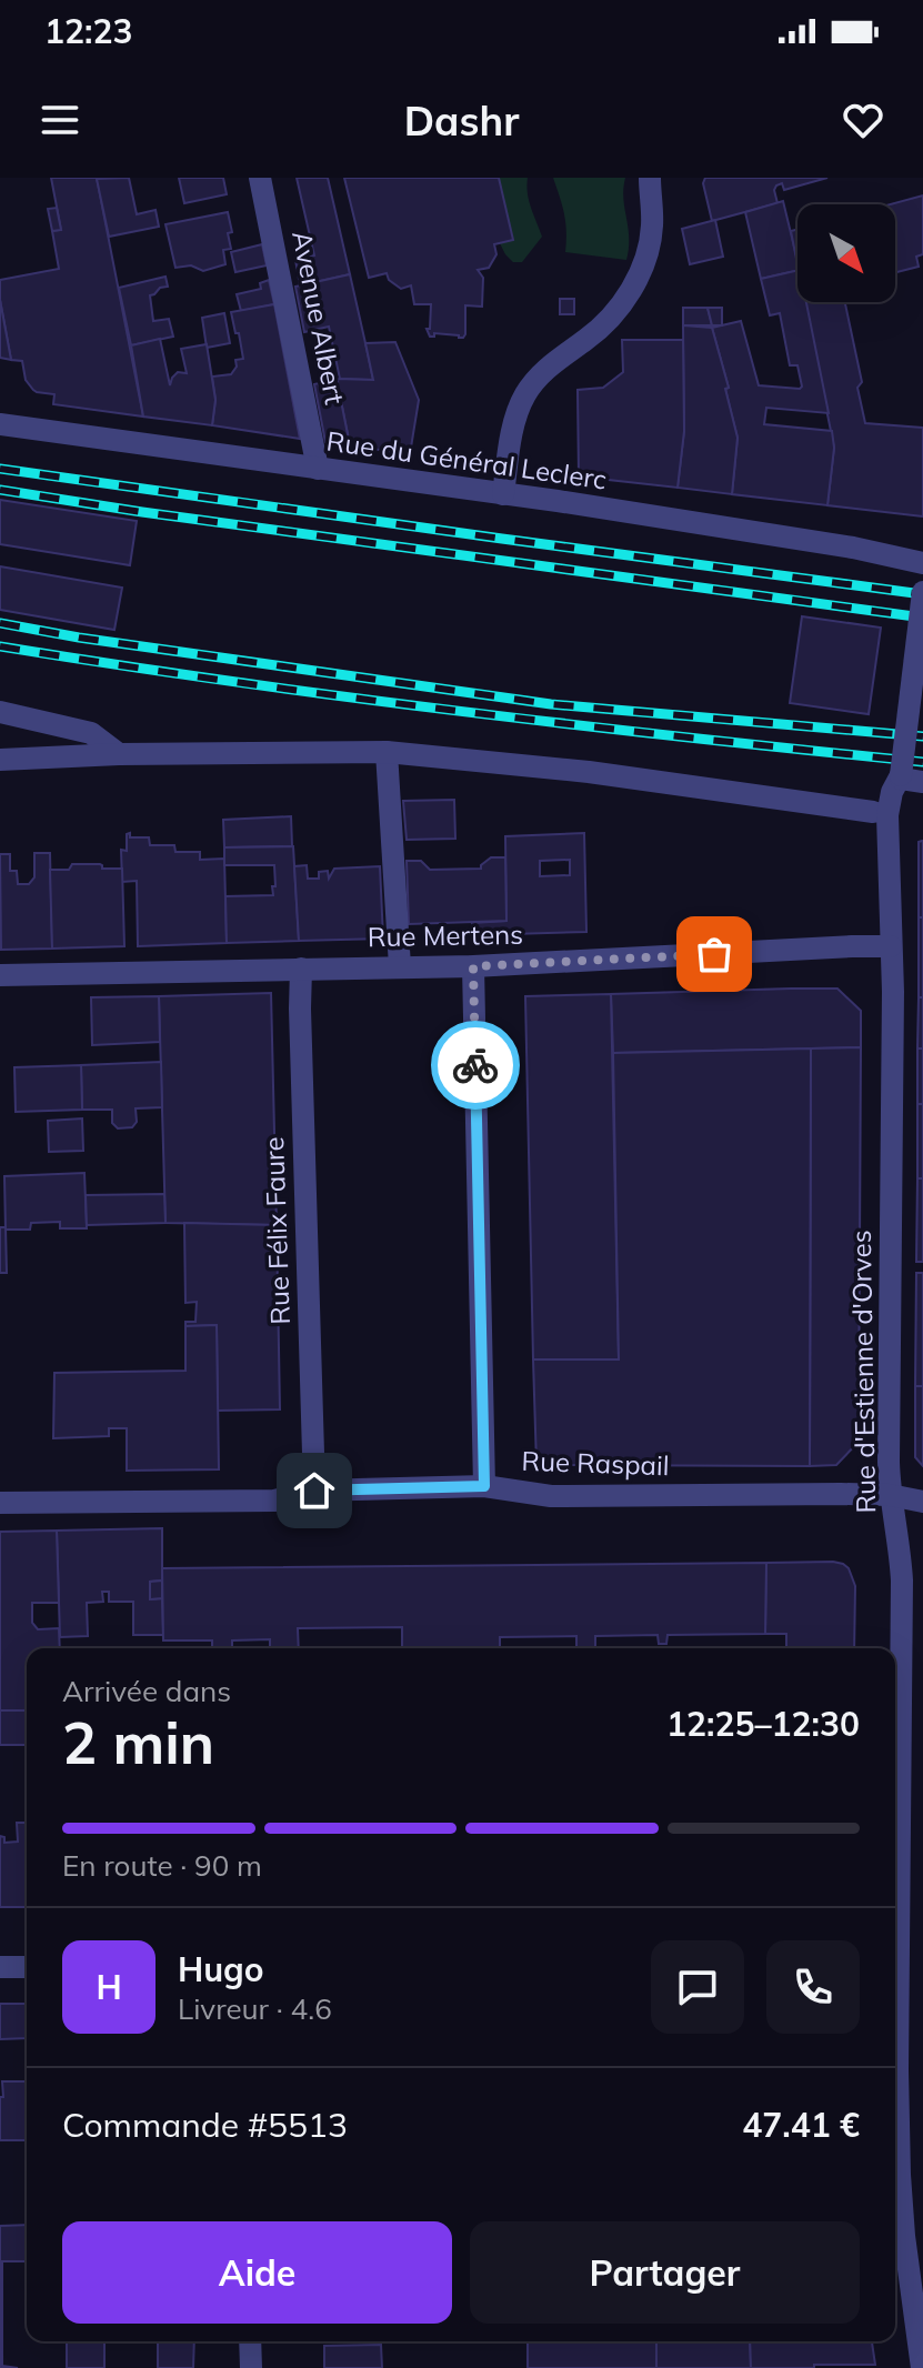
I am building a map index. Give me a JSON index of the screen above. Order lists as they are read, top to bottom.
{
  "streets": {
    "street": [
      "Avenue Albert",
      "Rue du Général Leclerc",
      "Rue Mertens",
      "Rue Félix Faure",
      "Rue d'Estienne d'Orves",
      "Rue Raspail"
    ]
  },
  "crossings": [
    ["Avenue Albert", "Rue du Général Leclerc"],
    ["Rue Mertens", "Rue Félix Faure"],
    ["Rue Mertens", "Rue d'Estienne d'Orves"],
    ["Rue Félix Faure", "Rue Raspail"],
    ["Rue d'Estienne d'Orves", "Rue Raspail"]
  ],
  "north": "bottom right",
  "page": {
    "status": "12:23",
    "header": "Dashr",
    "heading": ["2 min", "Arrivée dans", "12:25–12:30"],
    "panel": [
      "Hugo",
      "Livreur · 4.6",
      "Commande #5513",
      "47.41 €"
    ],
    "bar": "En route · 90 m",
    "round": "H",
    "buttons": ["Aide", "Partager"]
  }
}
